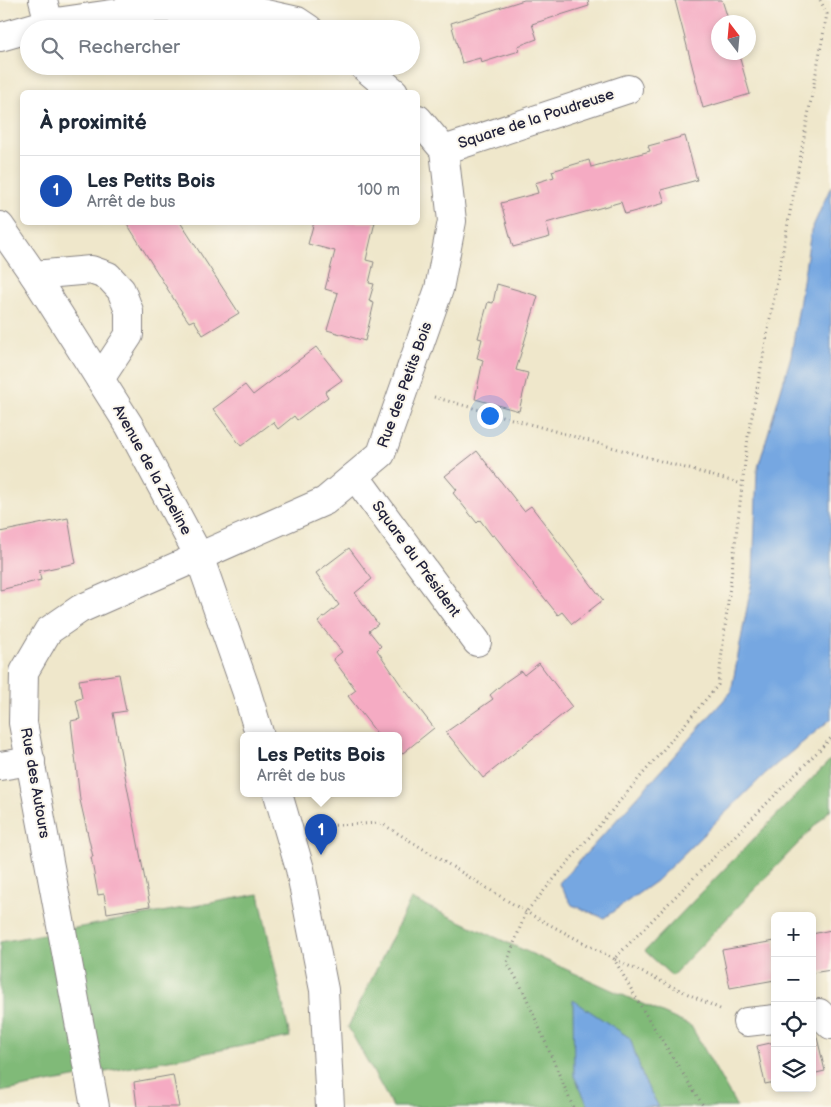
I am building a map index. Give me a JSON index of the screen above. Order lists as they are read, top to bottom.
{
  "streets": {
    "street": [
      "Square de la Poudreuse",
      "Rue des Petits Bois",
      "Avenue de la Zibeline",
      "Square du Président",
      "Rue des Autours"
    ]
  },
  "crossings": [
    ["Square de la Poudreuse", "Rue des Petits Bois"],
    ["Rue des Petits Bois", "Avenue de la Zibeline"],
    ["Rue des Petits Bois", "Square du Président"],
    ["Rue des Petits Bois", "Rue des Autours"],
    ["Avenue de la Zibeline", "Rue des Autours"]
  ],
  "north": "top",
  "page": {
    "search": "Rechercher",
    "heading": "À proximité",
    "list": [
      {
        "mark": "1",
        "name": "Les Petits Bois",
        "note": "Arrêt de bus",
        "value": "100 m"
      }
    ],
    "popup": ["Les Petits Bois", "Arrêt de bus"],
    "pins": "1",
    "map_buttons": ["+", "−"]
  }
}
